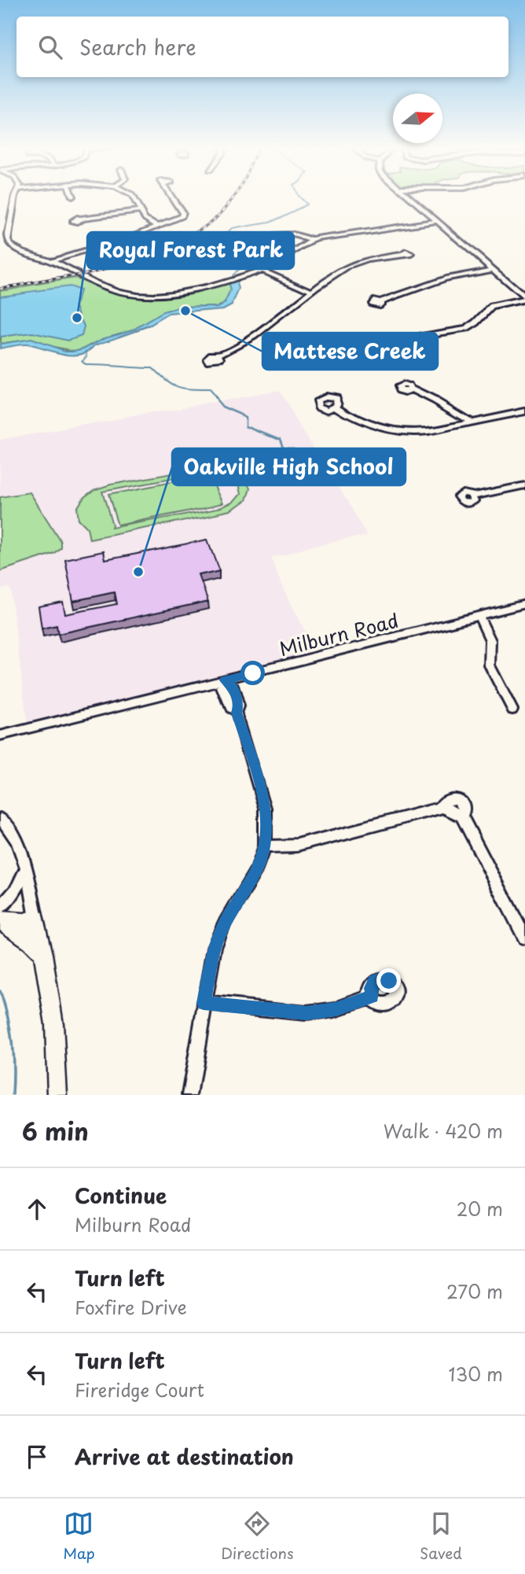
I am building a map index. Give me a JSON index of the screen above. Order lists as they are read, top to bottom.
{
  "streets": {
    "street": ["Milburn Road"]
  },
  "places": ["Mattese Creek", "Royal Forest Park", "Oakville High School"],
  "north": "right",
  "page": {
    "search": "Search here",
    "heading": ["6 min", "Walk · 420 m"],
    "list": [
      ["Continue", "Milburn Road", "20 m"],
      ["Turn left", "Foxfire Drive", "270 m"],
      ["Turn left", "Fireridge Court", "130 m"],
      "Arrive at destination"
    ],
    "nav": ["Map", "Directions", "Saved"]
  }
}
